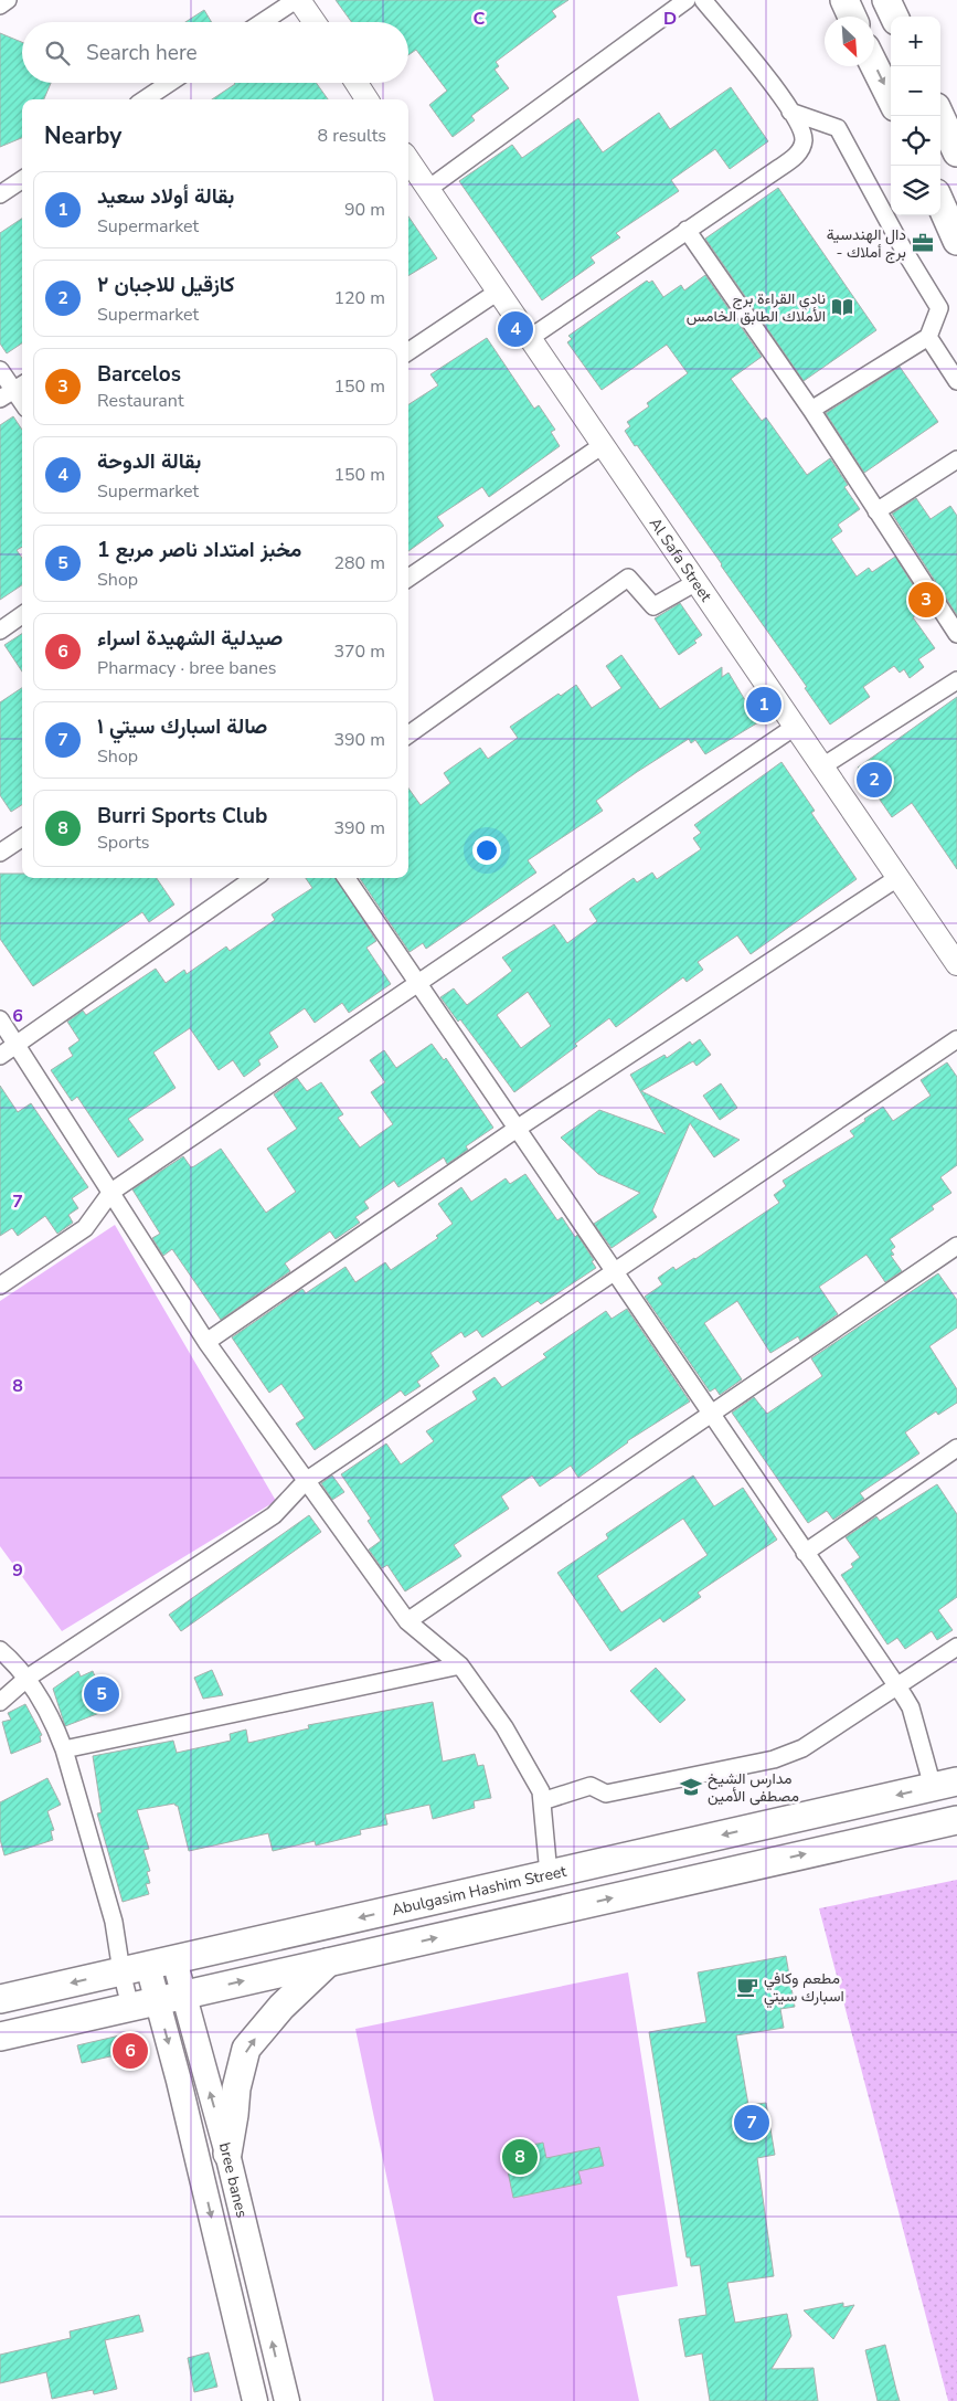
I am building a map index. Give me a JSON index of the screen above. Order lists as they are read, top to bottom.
{
  "streets": {
    "main road": ["Abulgasim Hashim Street", "bree banes"],
    "street": ["Al Safa Street"]
  },
  "crossings": [
    ["Abulgasim Hashim Street", "bree banes"]
  ],
  "places": {
    "office": ["دال الهندسية - برج أملاك"],
    "library": ["نادي القراءة برج الأملاك الطابق الخامس"],
    "school or university": ["مدارس الشيخ مصطفى الأمين"],
    "cafe": ["مطعم وكافي اسبارك سيتي"]
  },
  "north": "bottom right",
  "page": {
    "map_buttons": ["+", "−"],
    "search": "Search here",
    "heading": ["Nearby", "8 results"],
    "list": [
      {
        "mark": "1",
        "name": "بقالة أولاد سعيد",
        "note": "Supermarket",
        "value": "90 m"
      },
      {
        "mark": "2",
        "name": "كازقيل للاجبان ٢",
        "note": "Supermarket",
        "value": "120 m"
      },
      {
        "mark": "3",
        "name": "Barcelos",
        "note": "Restaurant",
        "value": "150 m"
      },
      {
        "mark": "4",
        "name": "بقالة الدوحة",
        "note": "Supermarket",
        "value": "150 m"
      },
      {
        "mark": "5",
        "name": "مخبز امتداد ناصر مربع 1",
        "note": "Shop",
        "value": "280 m"
      },
      {
        "mark": "6",
        "name": "صيدلية الشهيدة اسراء",
        "note": "Pharmacy · bree banes",
        "value": "370 m"
      },
      {
        "mark": "7",
        "name": "صالة اسبارك سيتي ١",
        "note": "Shop",
        "value": "390 m"
      },
      {
        "mark": "8",
        "name": "Burri Sports Club",
        "note": "Sports",
        "value": "390 m"
      }
    ],
    "pins": [
      "4",
      "3",
      "1",
      "2",
      "5",
      "6",
      "7",
      "8"
    ]
  },
  "grid": {
    "columns": ["C", "D"],
    "rows": [
      "6",
      "7",
      "8",
      "9"
    ]
  }
}
